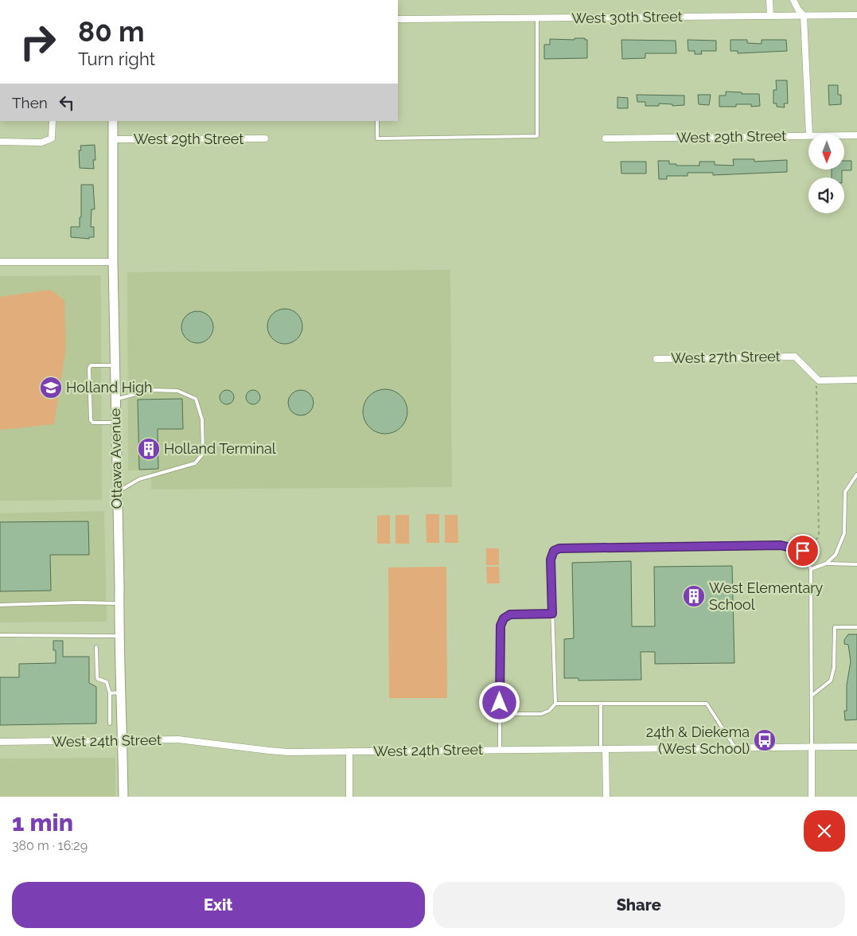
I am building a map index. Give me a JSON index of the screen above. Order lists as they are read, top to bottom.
{
  "streets": {
    "street": [
      "West 30th Street",
      "West 29th Street",
      "West 27th Street",
      "Ottawa Avenue",
      "West 24th Street"
    ]
  },
  "crossings": [
    ["West 29th Street", "Ottawa Avenue"],
    ["Ottawa Avenue", "West 24th Street"]
  ],
  "places": {
    "school or university": ["Holland High"],
    "building": ["Holland Terminal", "West Elementary School"],
    "bus stop": ["24th & Diekema (West School)"]
  },
  "north": "bottom",
  "page": {
    "turn": ["80 m", "Turn right"],
    "then": "Then",
    "heading": ["1 min", "380 m · 16:29"],
    "buttons": ["Exit", "Share"]
  }
}
